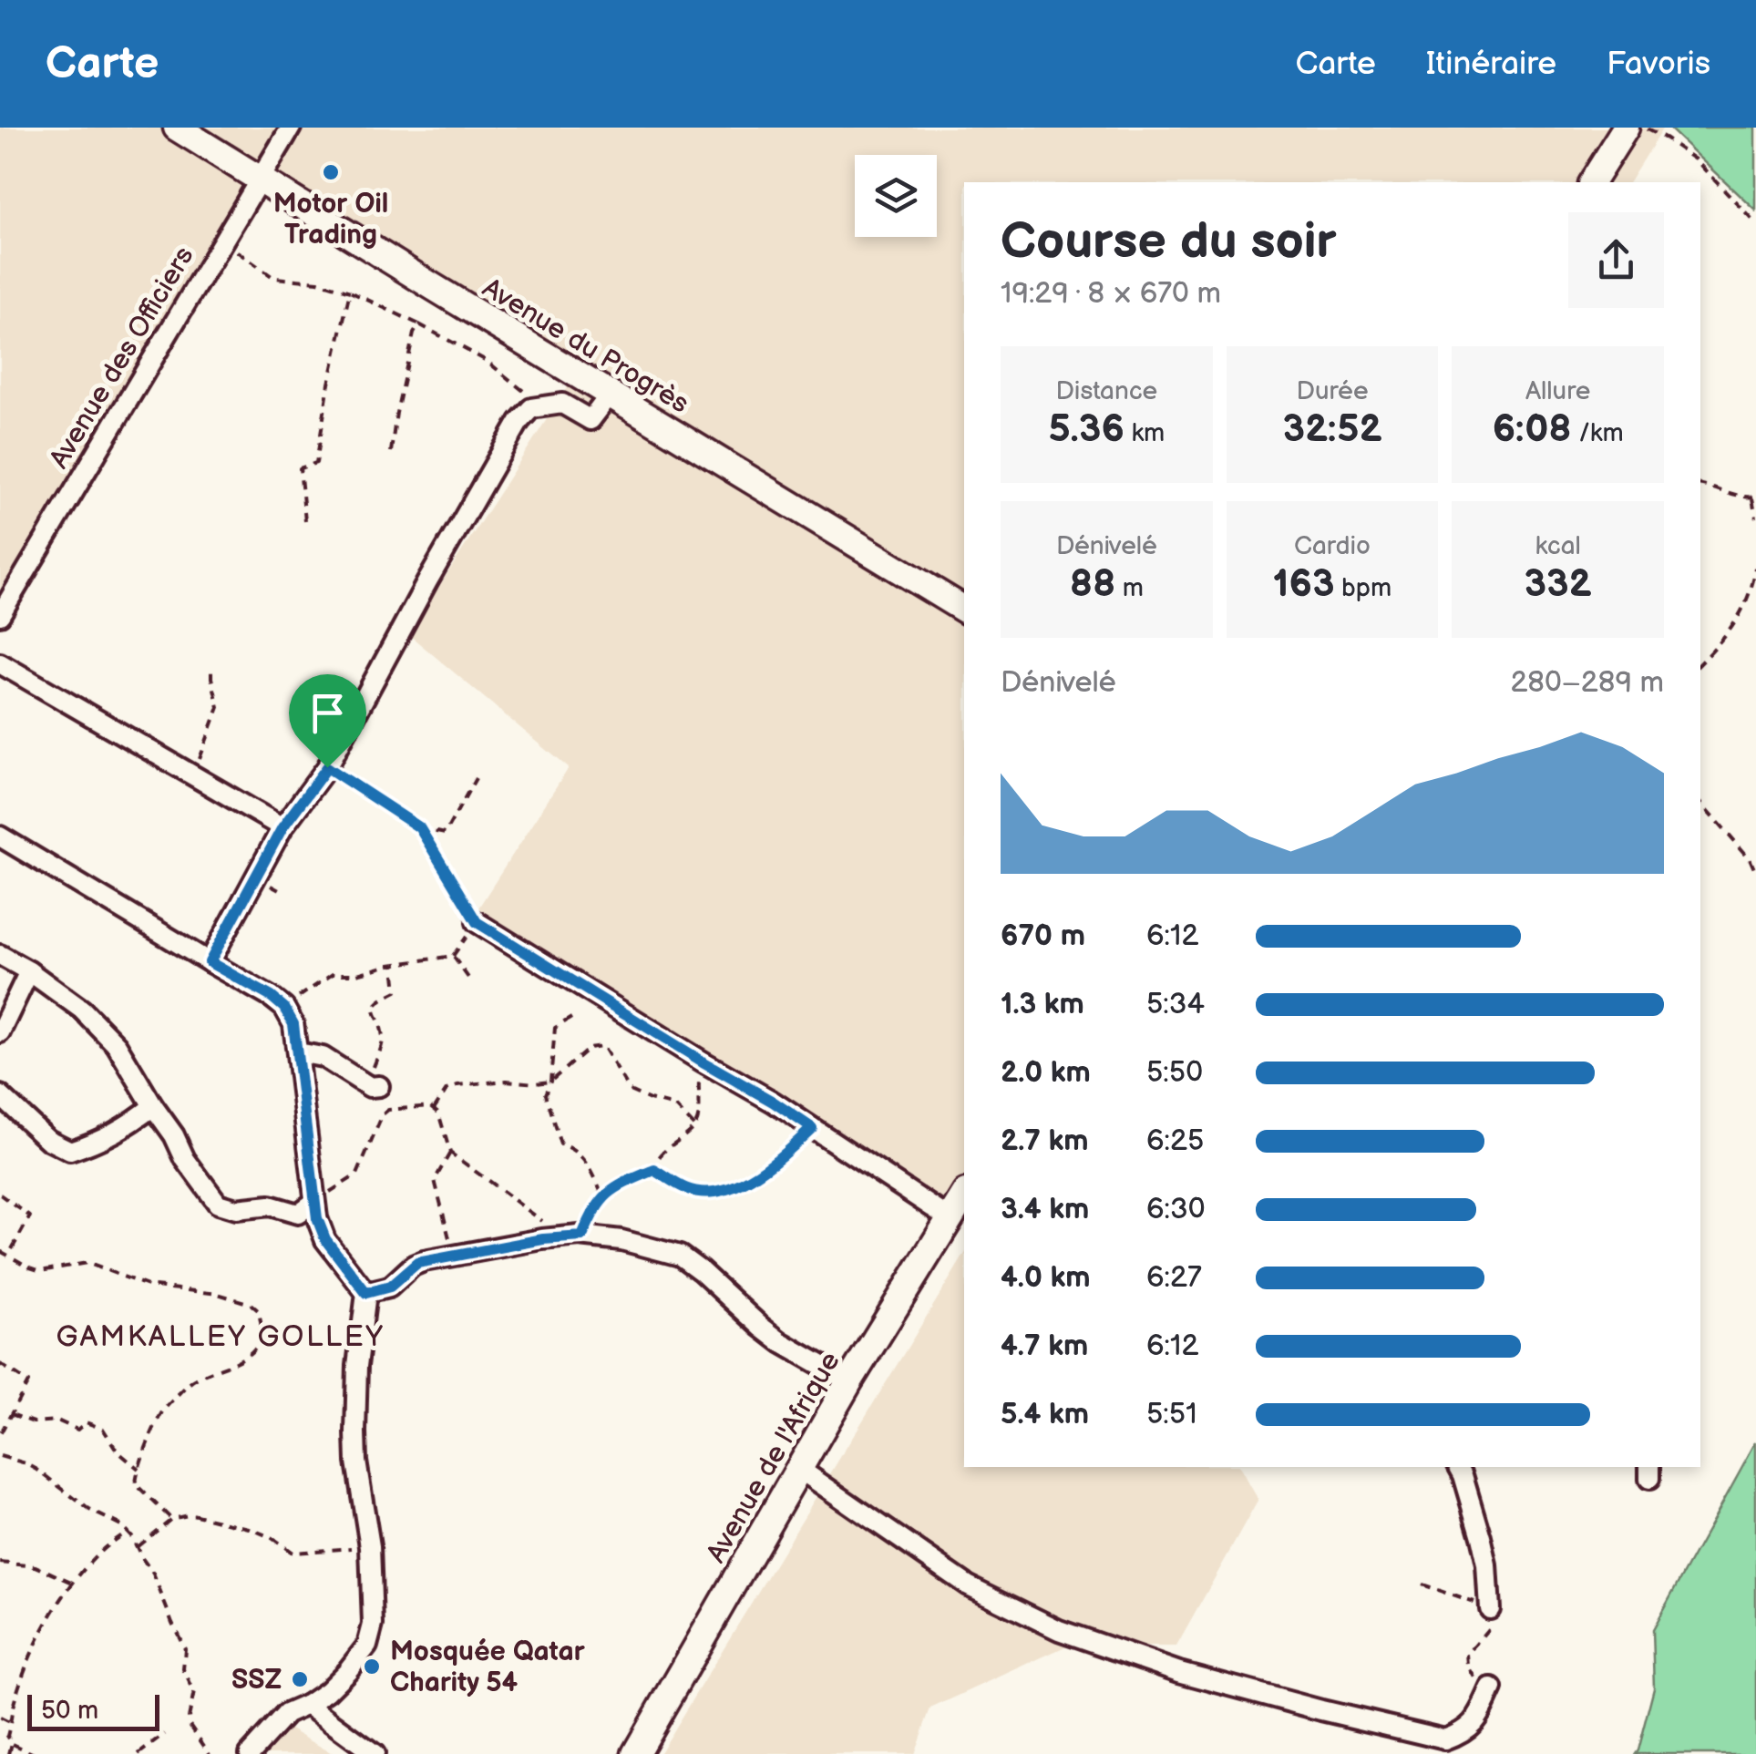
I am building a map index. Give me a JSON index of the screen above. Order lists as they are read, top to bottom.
{
  "streets": {
    "street": ["Avenue du Progrès", "Avenue des Officiers", "Avenue de l'Afrique"]
  },
  "crossings": [
    ["Avenue du Progrès", "Avenue des Officiers"]
  ],
  "districts": ["GAMKALLEY GOLLEY"],
  "places": ["Motor Oil Trading", "Mosquée Qatar Charity 54", "SSZ"],
  "scale_bar": "50 m",
  "page": {
    "header": "Carte",
    "nav": ["Carte", "Itinéraire", "Favoris"],
    "heading": ["Course du soir", "19:29 · 8 × 670 m"],
    "stats": [
      ["Distance", "5.36 km"],
      ["Durée", "32:52"],
      ["Allure", "6:08 /km"],
      ["Dénivelé", "88 m"],
      ["Cardio", "163 bpm"],
      ["kcal", "332"]
    ],
    "chart": ["Dénivelé", "280–289 m"],
    "list": [
      {
        "name": "670 m",
        "note": "6:12"
      },
      {
        "name": "1.3 km",
        "note": "5:34"
      },
      {
        "name": "2.0 km",
        "note": "5:50"
      },
      {
        "name": "2.7 km",
        "note": "6:25"
      },
      {
        "name": "3.4 km",
        "note": "6:30"
      },
      {
        "name": "4.0 km",
        "note": "6:27"
      },
      {
        "name": "4.7 km",
        "note": "6:12"
      },
      {
        "name": "5.4 km",
        "note": "5:51"
      }
    ],
    "scale": "50 m"
  }
}
